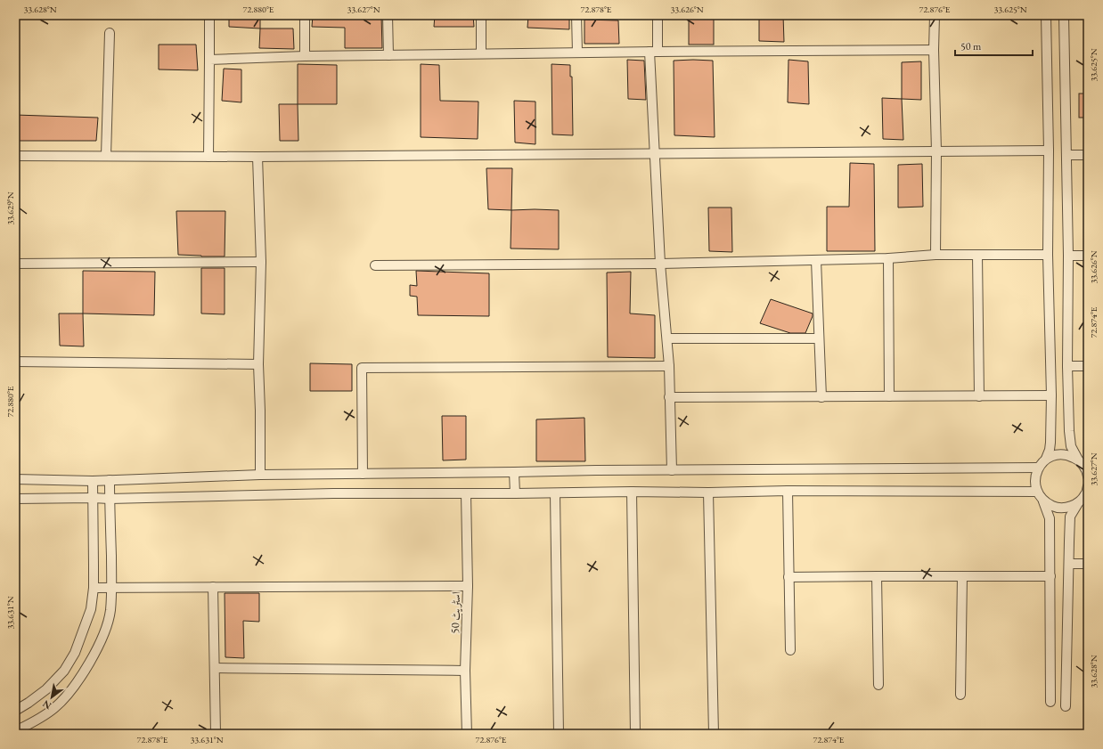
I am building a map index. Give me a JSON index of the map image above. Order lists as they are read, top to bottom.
{
  "streets": {
    "street": ["اسٹریٹ 50"]
  },
  "scale_bar": "50 m",
  "north": "bottom left",
  "coordinates": [
    "33.628°N",
    "72.880°E",
    "33.627°N",
    "72.878°E",
    "33.626°N",
    "72.876°E",
    "33.625°N",
    "33.629°N",
    "72.874°E",
    "33.631°N"
  ]
}
